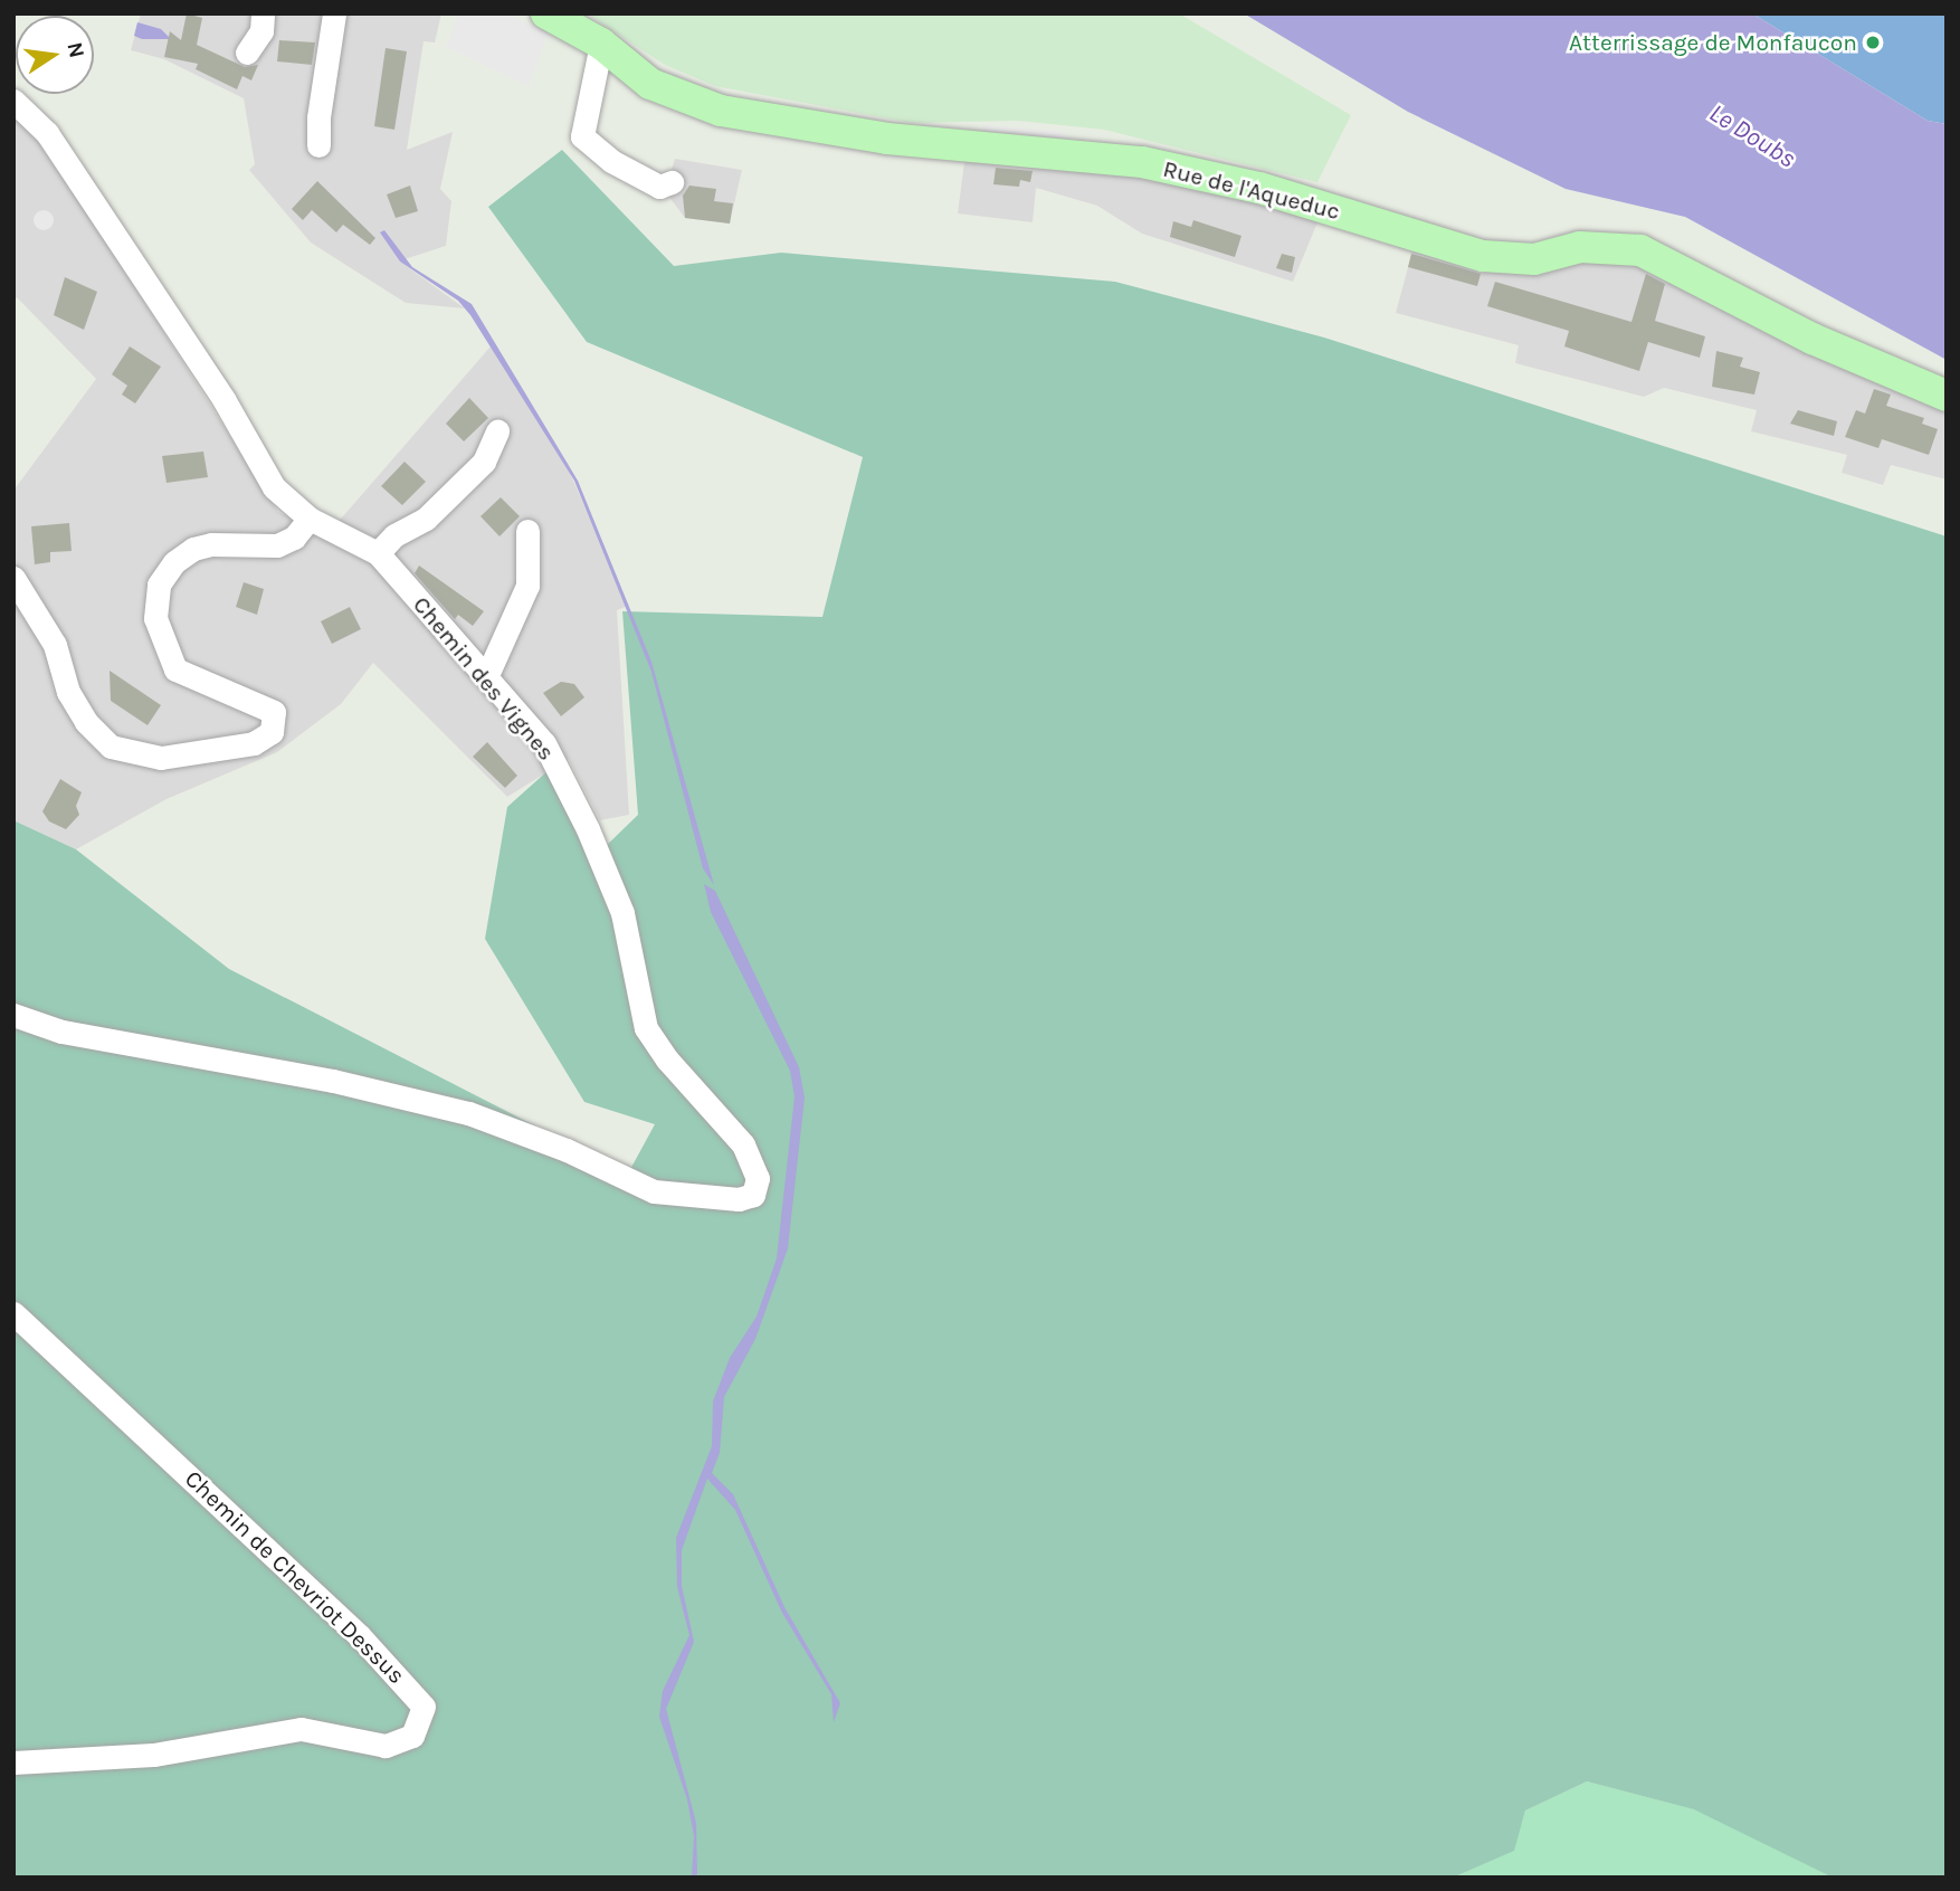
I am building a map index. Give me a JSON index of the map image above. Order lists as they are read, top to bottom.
{
  "streets": {
    "street": ["Rue de l'Aqueduc", "Chemin des Vignes", "Chemin de Chevriot Dessus"]
  },
  "water": ["Le Doubs"],
  "places": ["Atterrissage de Monfaucon"],
  "north": "right"
}
